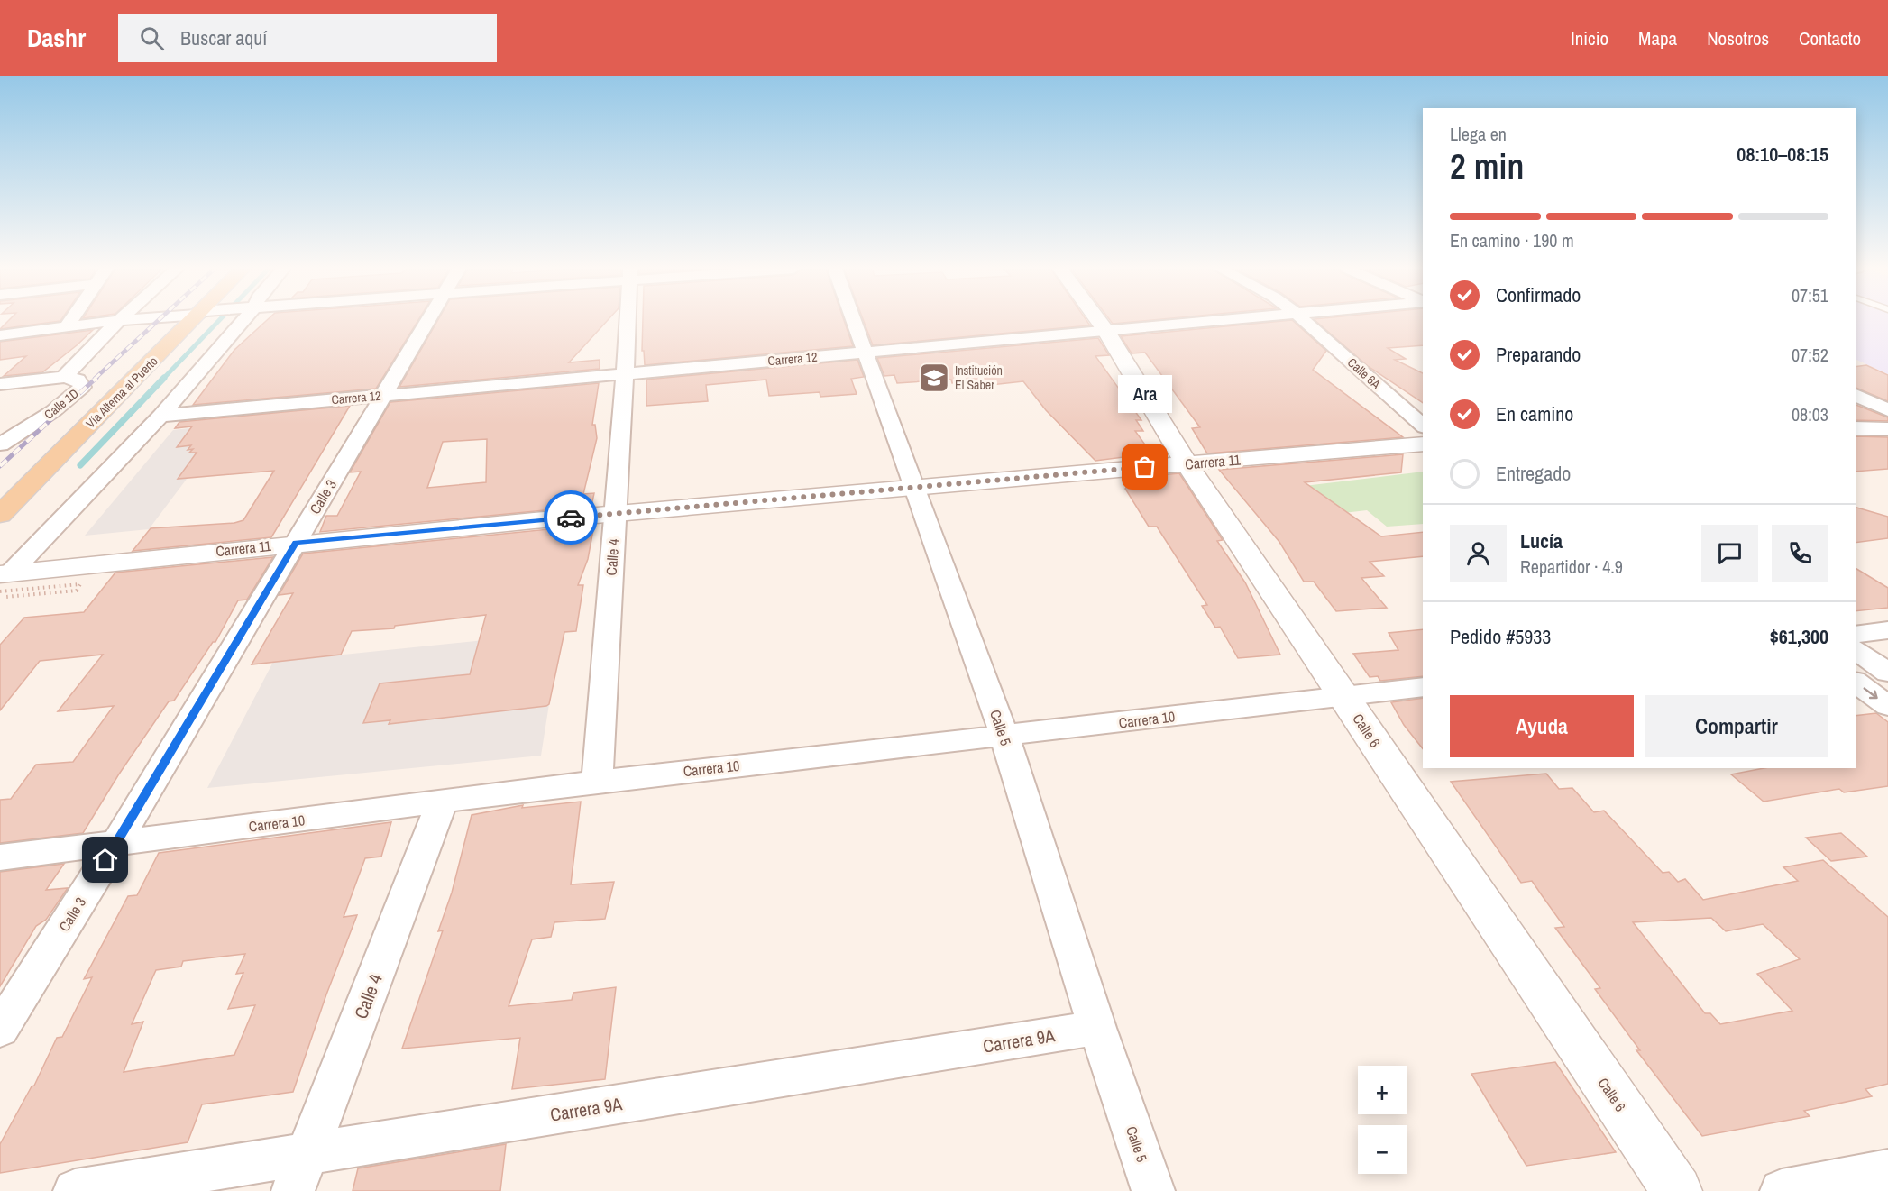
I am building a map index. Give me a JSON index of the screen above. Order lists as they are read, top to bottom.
{
  "streets": {
    "main road": ["Vía Alterna al Puerto"],
    "street": [
      "Carrera 12",
      "Calle 6A",
      "Calle 1D",
      "Carrera 11",
      "Calle 3",
      "Calle 4",
      "Carrera 10",
      "Calle 5",
      "Calle 6",
      "Carrera 9A"
    ]
  },
  "crossings": [
    ["Carrera 12", "Calle 3"],
    ["Carrera 12", "Calle 4"],
    ["Carrera 12", "Calle 5"],
    ["Carrera 12", "Calle 6"],
    ["Carrera 11", "Calle 3"],
    ["Carrera 11", "Calle 4"],
    ["Carrera 11", "Calle 5"],
    ["Carrera 11", "Calle 6"],
    ["Calle 3", "Carrera 10"],
    ["Calle 4", "Carrera 10"],
    ["Calle 4", "Carrera 9A"],
    ["Carrera 10", "Calle 5"],
    ["Carrera 10", "Calle 6"],
    ["Calle 5", "Carrera 9A"]
  ],
  "places": {
    "school or university": ["Institución El Saber"],
    "other": ["Ara"]
  },
  "page": {
    "header": "Dashr",
    "search": "Buscar aquí",
    "nav": [
      "Inicio",
      "Mapa",
      "Nosotros",
      "Contacto"
    ],
    "heading": ["2 min", "Llega en", "08:10–08:15"],
    "panel": [
      "Lucía",
      "Repartidor · 4.9",
      "Pedido #5933",
      "$61,300"
    ],
    "bar": "En camino · 190 m",
    "list": [
      ["Confirmado", "07:51"],
      ["Preparando", "07:52"],
      ["En camino", "08:03"],
      "Entregado"
    ],
    "bubble": "Ara",
    "buttons": ["Ayuda", "Compartir"],
    "map_buttons": ["+", "−"]
  }
}
